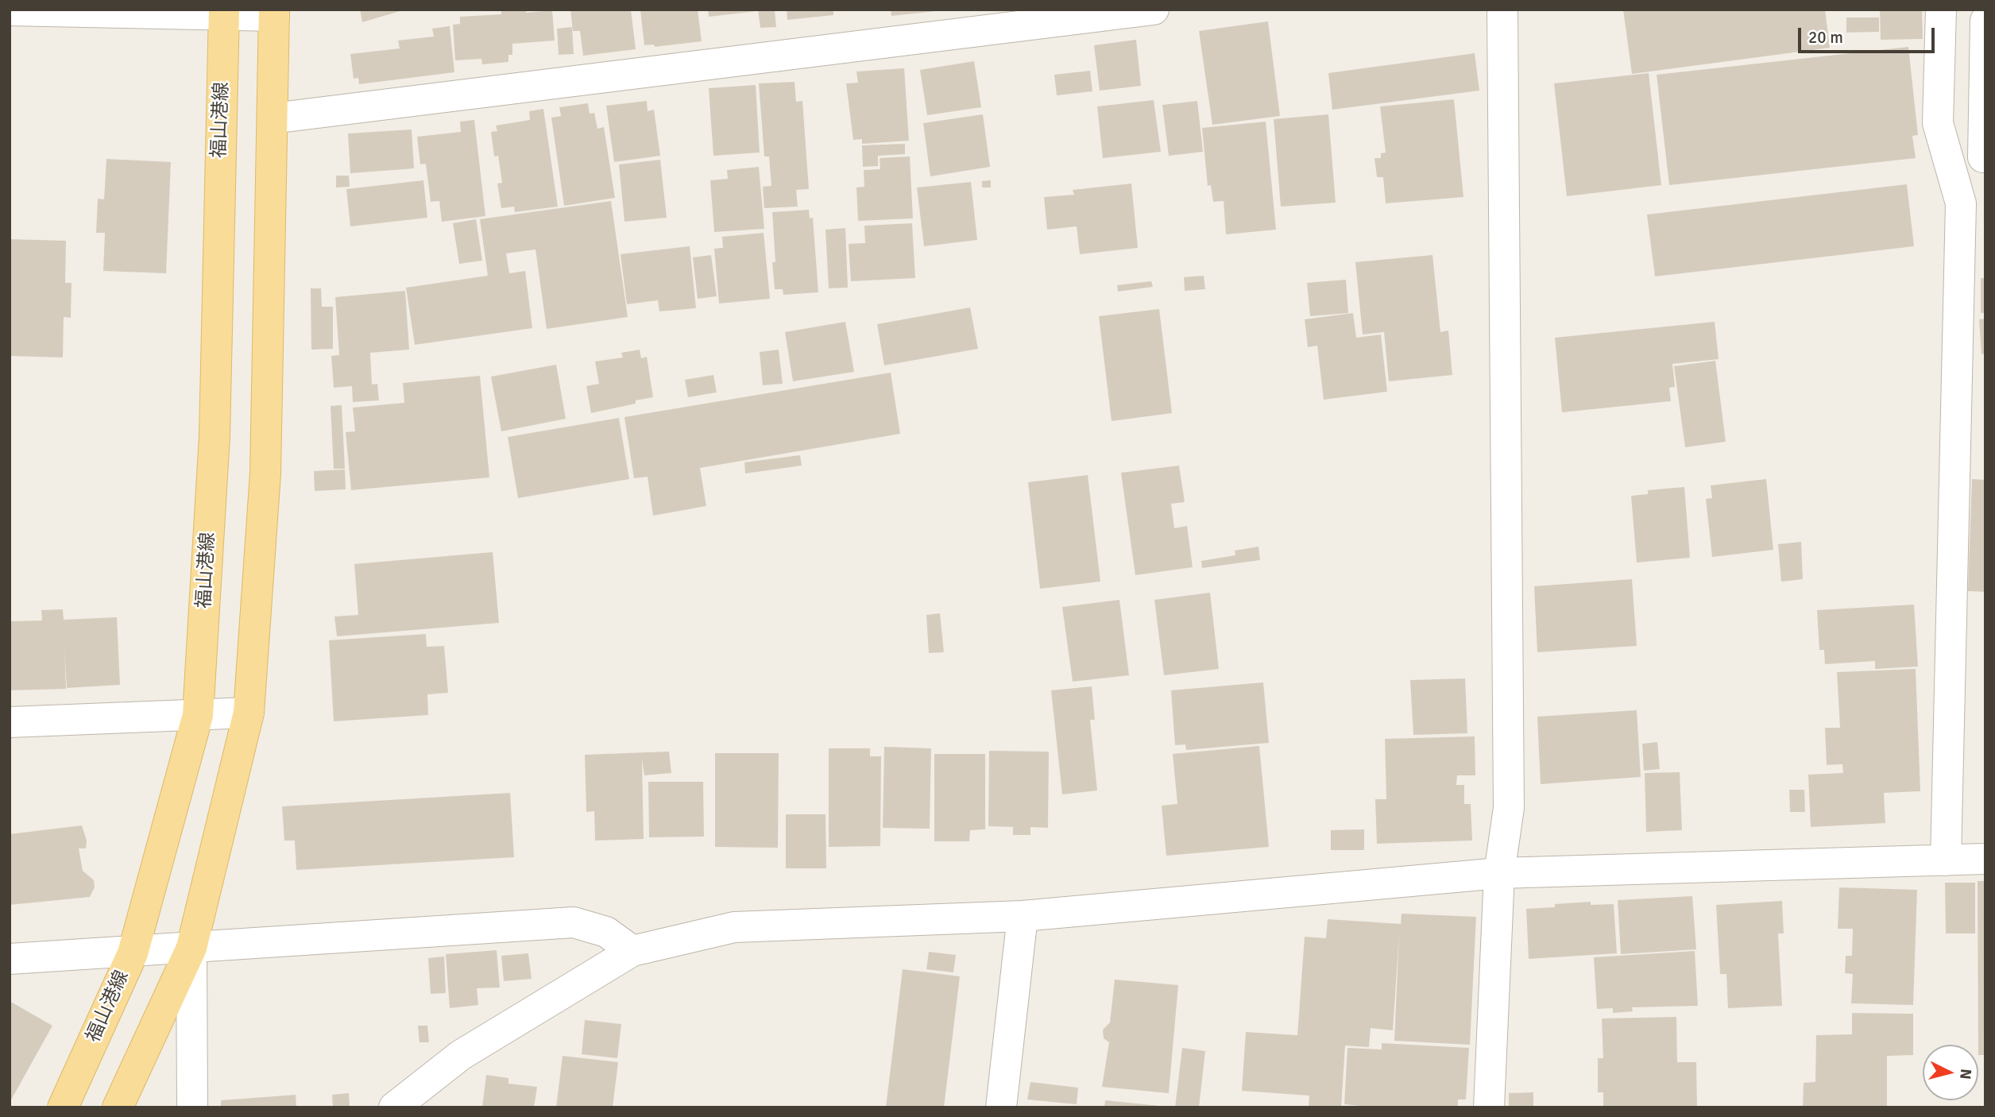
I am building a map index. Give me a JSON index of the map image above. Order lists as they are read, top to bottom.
{
  "streets": {
    "main road": ["福山港線"]
  },
  "scale_bar": "20 m",
  "north": "right"
}
